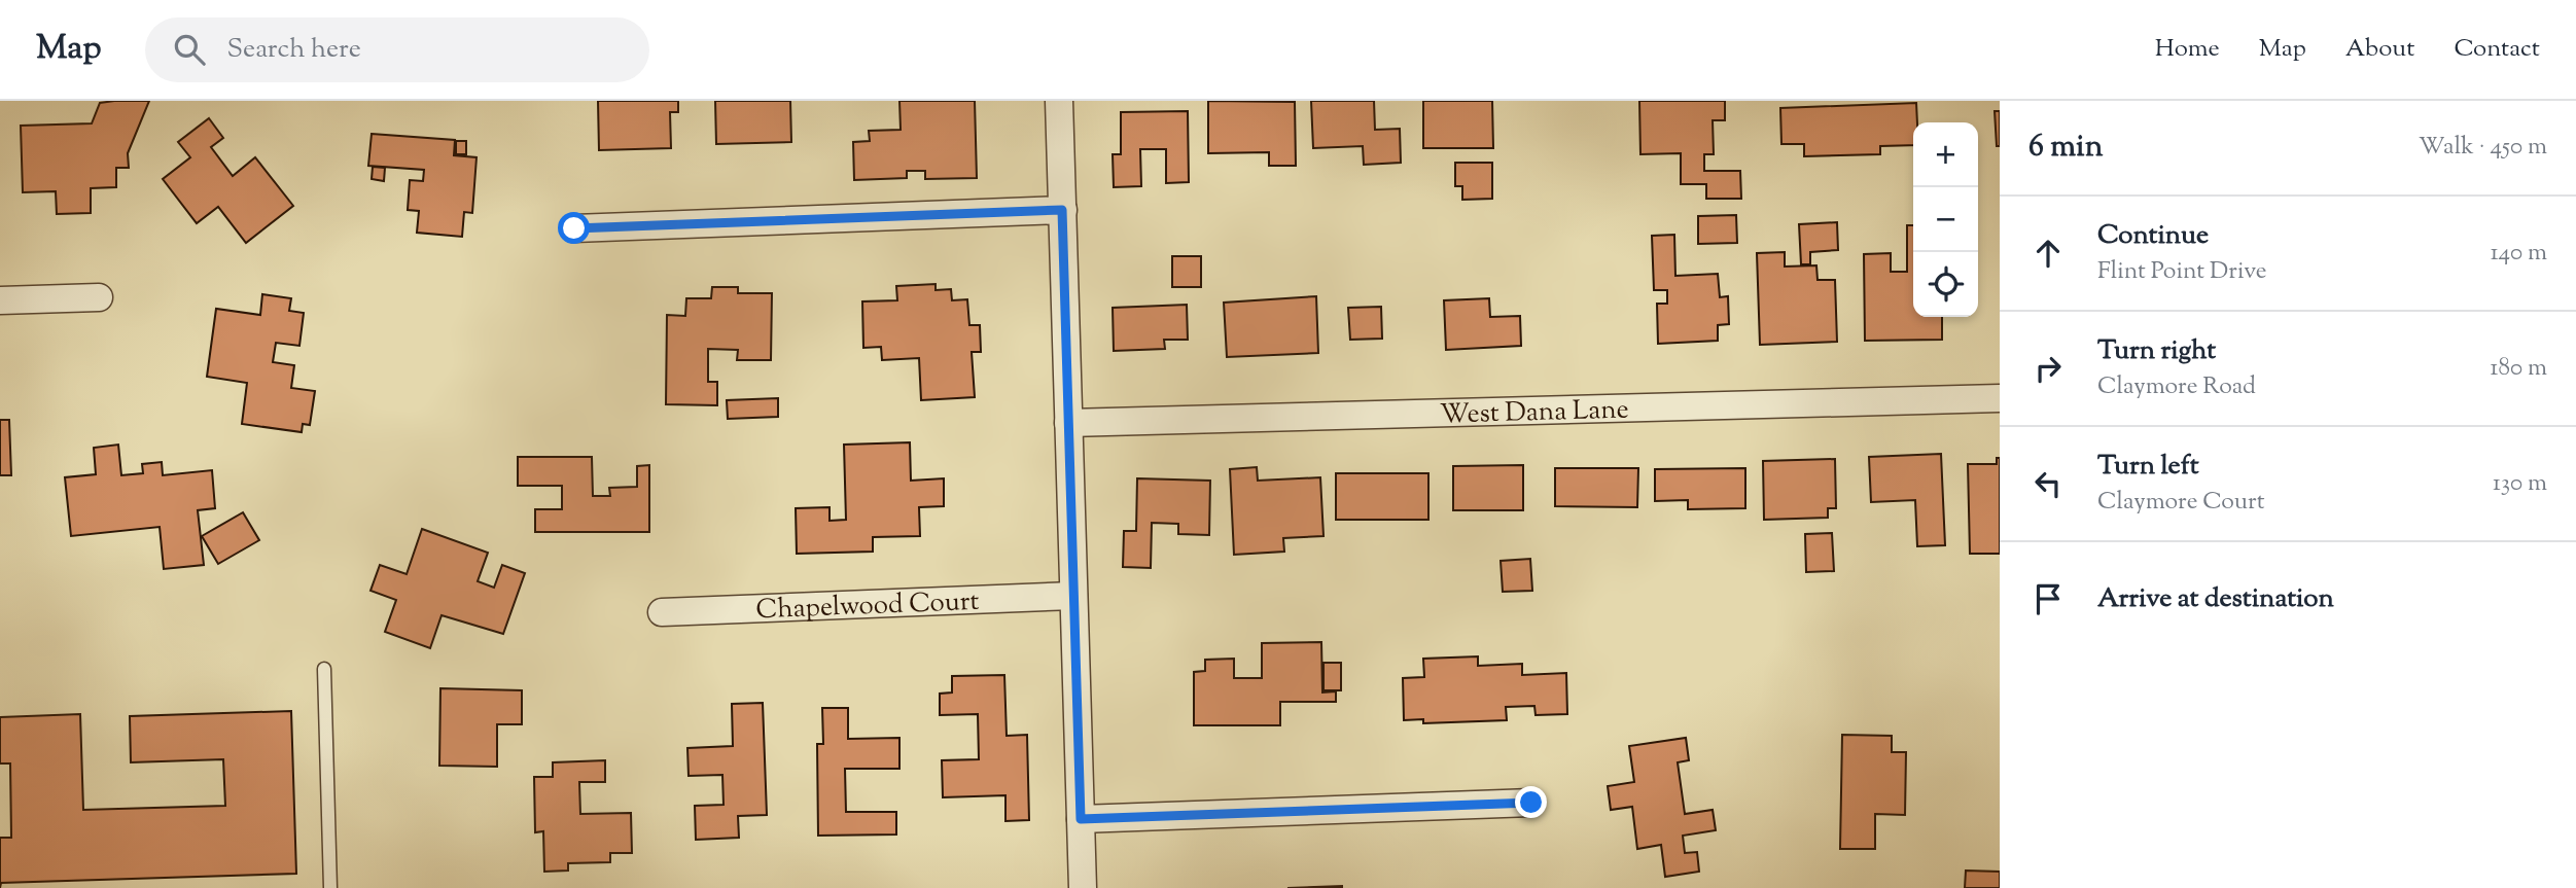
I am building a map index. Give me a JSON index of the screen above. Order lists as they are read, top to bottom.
{
  "streets": {
    "street": ["West Dana Lane", "Chapelwood Court"]
  },
  "page": {
    "header": "Map",
    "search": "Search here",
    "nav": [
      "Home",
      "Map",
      "About",
      "Contact"
    ],
    "heading": ["6 min", "Walk · 450 m"],
    "map_buttons": ["+", "−"],
    "list": [
      ["Continue", "Flint Point Drive", "140 m"],
      ["Turn right", "Claymore Road", "180 m"],
      ["Turn left", "Claymore Court", "130 m"],
      "Arrive at destination"
    ]
  }
}
